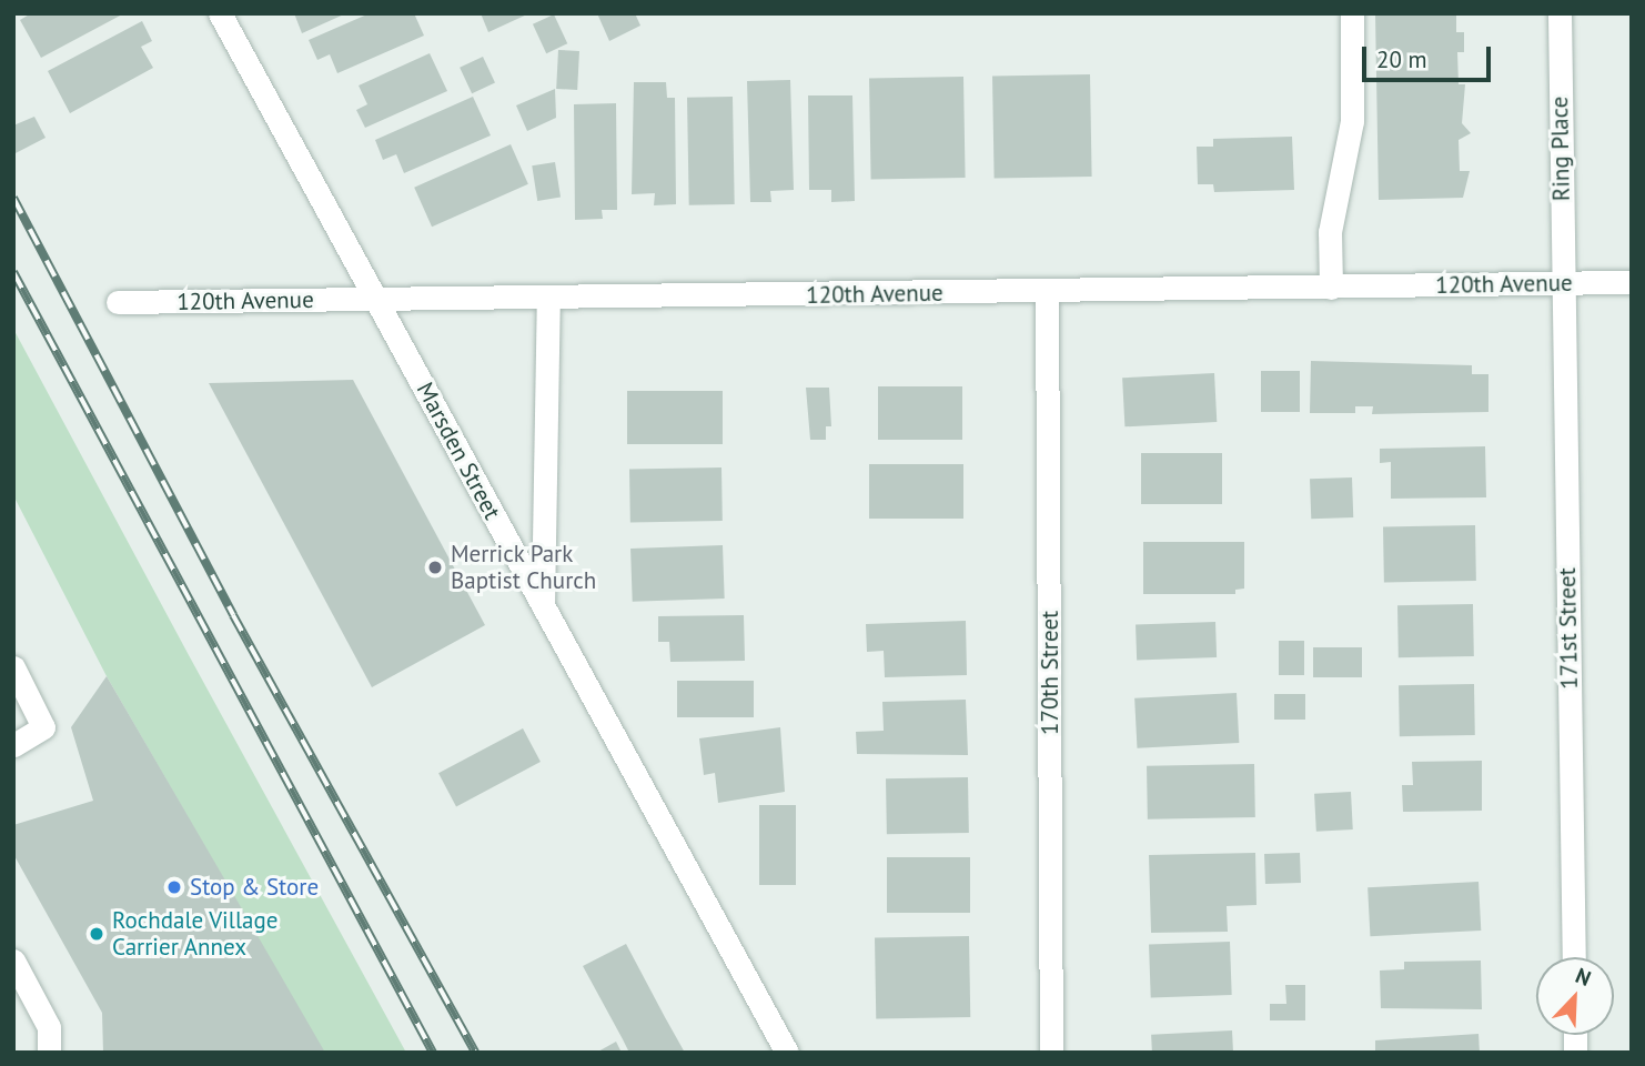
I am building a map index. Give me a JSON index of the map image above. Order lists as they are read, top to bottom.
{
  "streets": {
    "street": [
      "Ring Place",
      "120th Avenue",
      "Marsden Street",
      "171st Street",
      "170th Street"
    ]
  },
  "crossings": [
    ["Ring Place", "120th Avenue"],
    ["Ring Place", "171st Street"],
    ["120th Avenue", "Marsden Street"],
    ["120th Avenue", "171st Street"],
    ["120th Avenue", "170th Street"]
  ],
  "places": ["Merrick Park Baptist Church", "Stop & Store", "Rochdale Village Carrier Annex"],
  "scale_bar": "20 m",
  "north": "top right"
}
